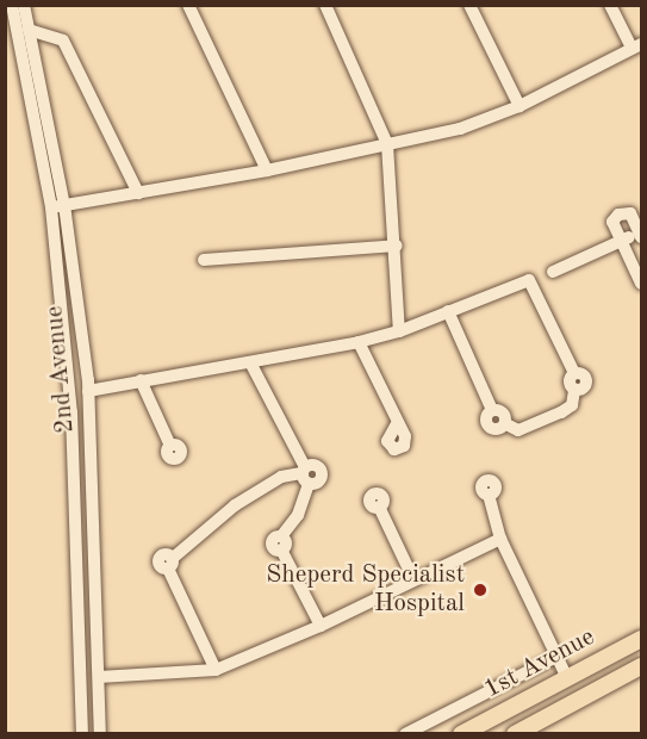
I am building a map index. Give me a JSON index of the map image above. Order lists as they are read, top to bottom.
{
  "streets": {
    "main road": ["1st Avenue"],
    "street": ["2nd Avenue"]
  },
  "places": ["Sheperd Specialist Hospital"]
}
